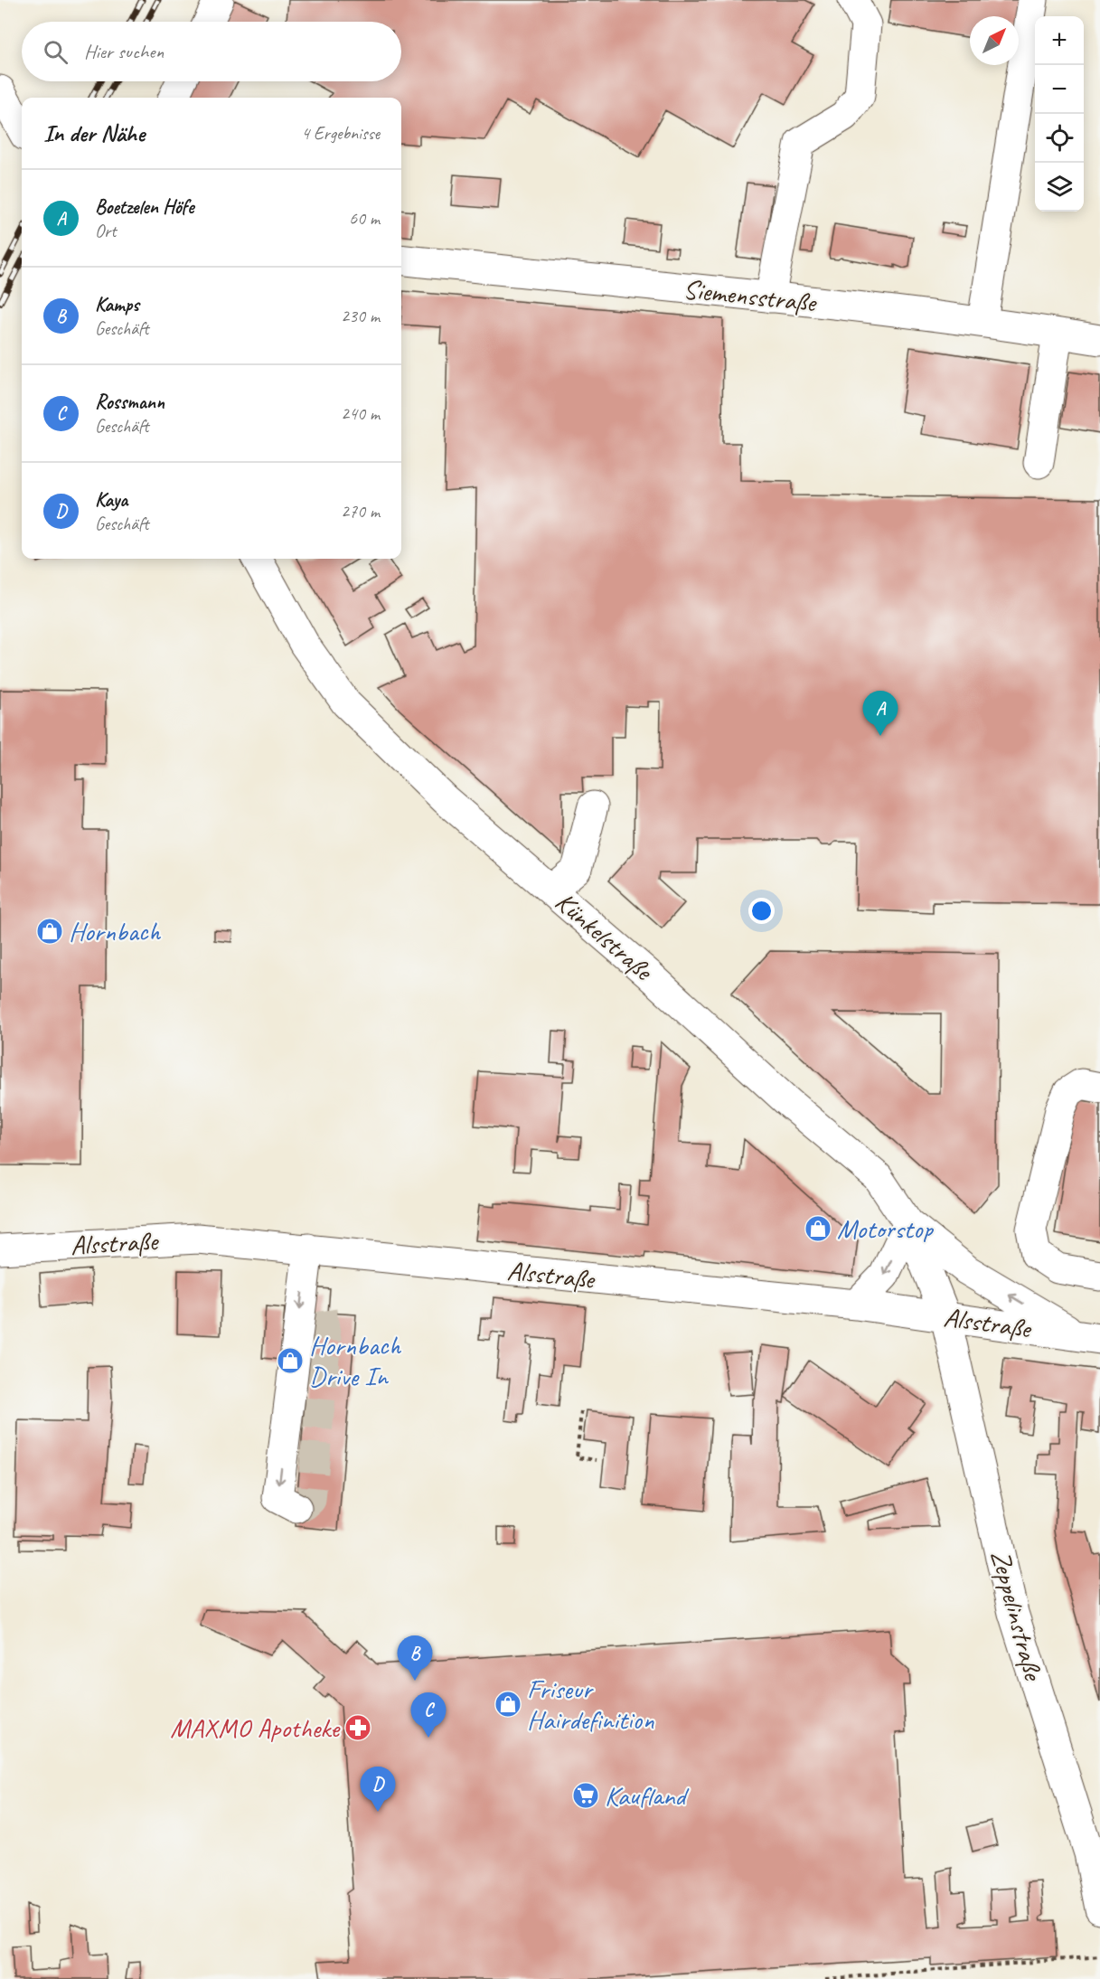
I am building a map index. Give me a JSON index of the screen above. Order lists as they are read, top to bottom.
{
  "streets": {
    "street": [
      "Siemensstraße",
      "Künkelstraße",
      "Alsstraße",
      "Zeppelinstraße"
    ]
  },
  "crossings": [
    ["Künkelstraße", "Alsstraße"],
    ["Künkelstraße", "Zeppelinstraße"],
    ["Alsstraße", "Zeppelinstraße"]
  ],
  "places": {
    "shop": [
      "Hornbach",
      "Motorstop",
      "Hornbach Drive In",
      "Friseur Hairdefinition"
    ],
    "pharmacy": ["MAXMO Apotheke"],
    "supermarket": ["Kaufland"]
  },
  "north": "top right",
  "page": {
    "map_buttons": ["+", "−"],
    "search": "Hier suchen",
    "heading": ["In der Nähe", "4 Ergebnisse"],
    "list": [
      {
        "mark": "A",
        "name": "Boetzelen Höfe",
        "note": "Ort",
        "value": "60 m"
      },
      {
        "mark": "B",
        "name": "Kamps",
        "note": "Geschäft",
        "value": "230 m"
      },
      {
        "mark": "C",
        "name": "Rossmann",
        "note": "Geschäft",
        "value": "240 m"
      },
      {
        "mark": "D",
        "name": "Kaya",
        "note": "Geschäft",
        "value": "270 m"
      }
    ],
    "pins": [
      "A",
      "B",
      "C",
      "D"
    ]
  }
}
